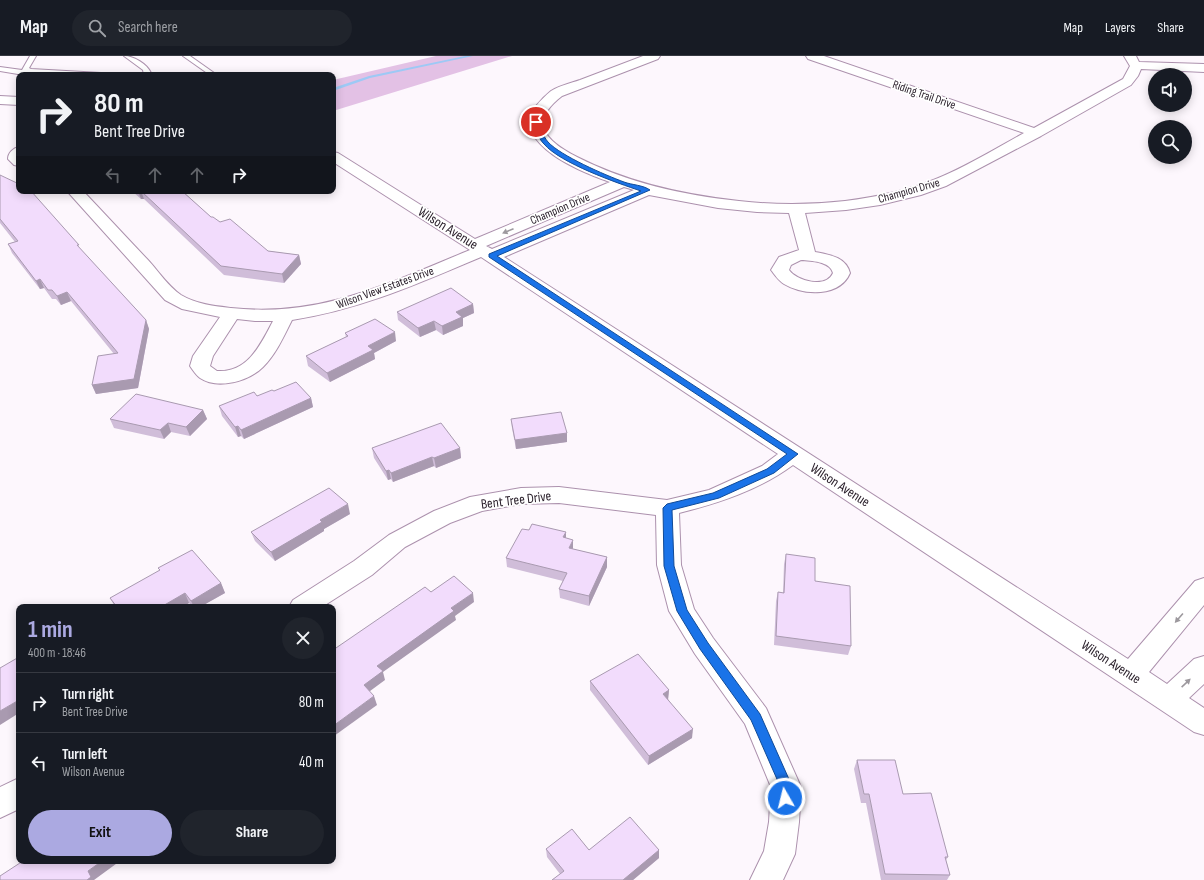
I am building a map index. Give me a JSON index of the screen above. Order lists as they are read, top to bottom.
{
  "streets": {
    "street": [
      "Riding Trail Drive",
      "Champion Drive",
      "Wilson Avenue",
      "Wilson View Estates Drive",
      "Bent Tree Drive"
    ]
  },
  "crossings": [
    ["Riding Trail Drive", "Champion Drive"],
    ["Champion Drive", "Wilson Avenue"],
    ["Champion Drive", "Wilson View Estates Drive"],
    ["Wilson Avenue", "Wilson View Estates Drive"],
    ["Wilson Avenue", "Bent Tree Drive"]
  ],
  "page": {
    "header": "Map",
    "search": "Search here",
    "nav": ["Map", "Layers", "Share"],
    "turn": ["80 m", "Bent Tree Drive"],
    "heading": ["1 min", "400 m · 18:46"],
    "list": [
      {
        "name": "Turn right",
        "note": "Bent Tree Drive",
        "value": "80 m"
      },
      {
        "name": "Turn left",
        "note": "Wilson Avenue",
        "value": "40 m"
      }
    ],
    "buttons": ["Exit", "Share"]
  }
}
